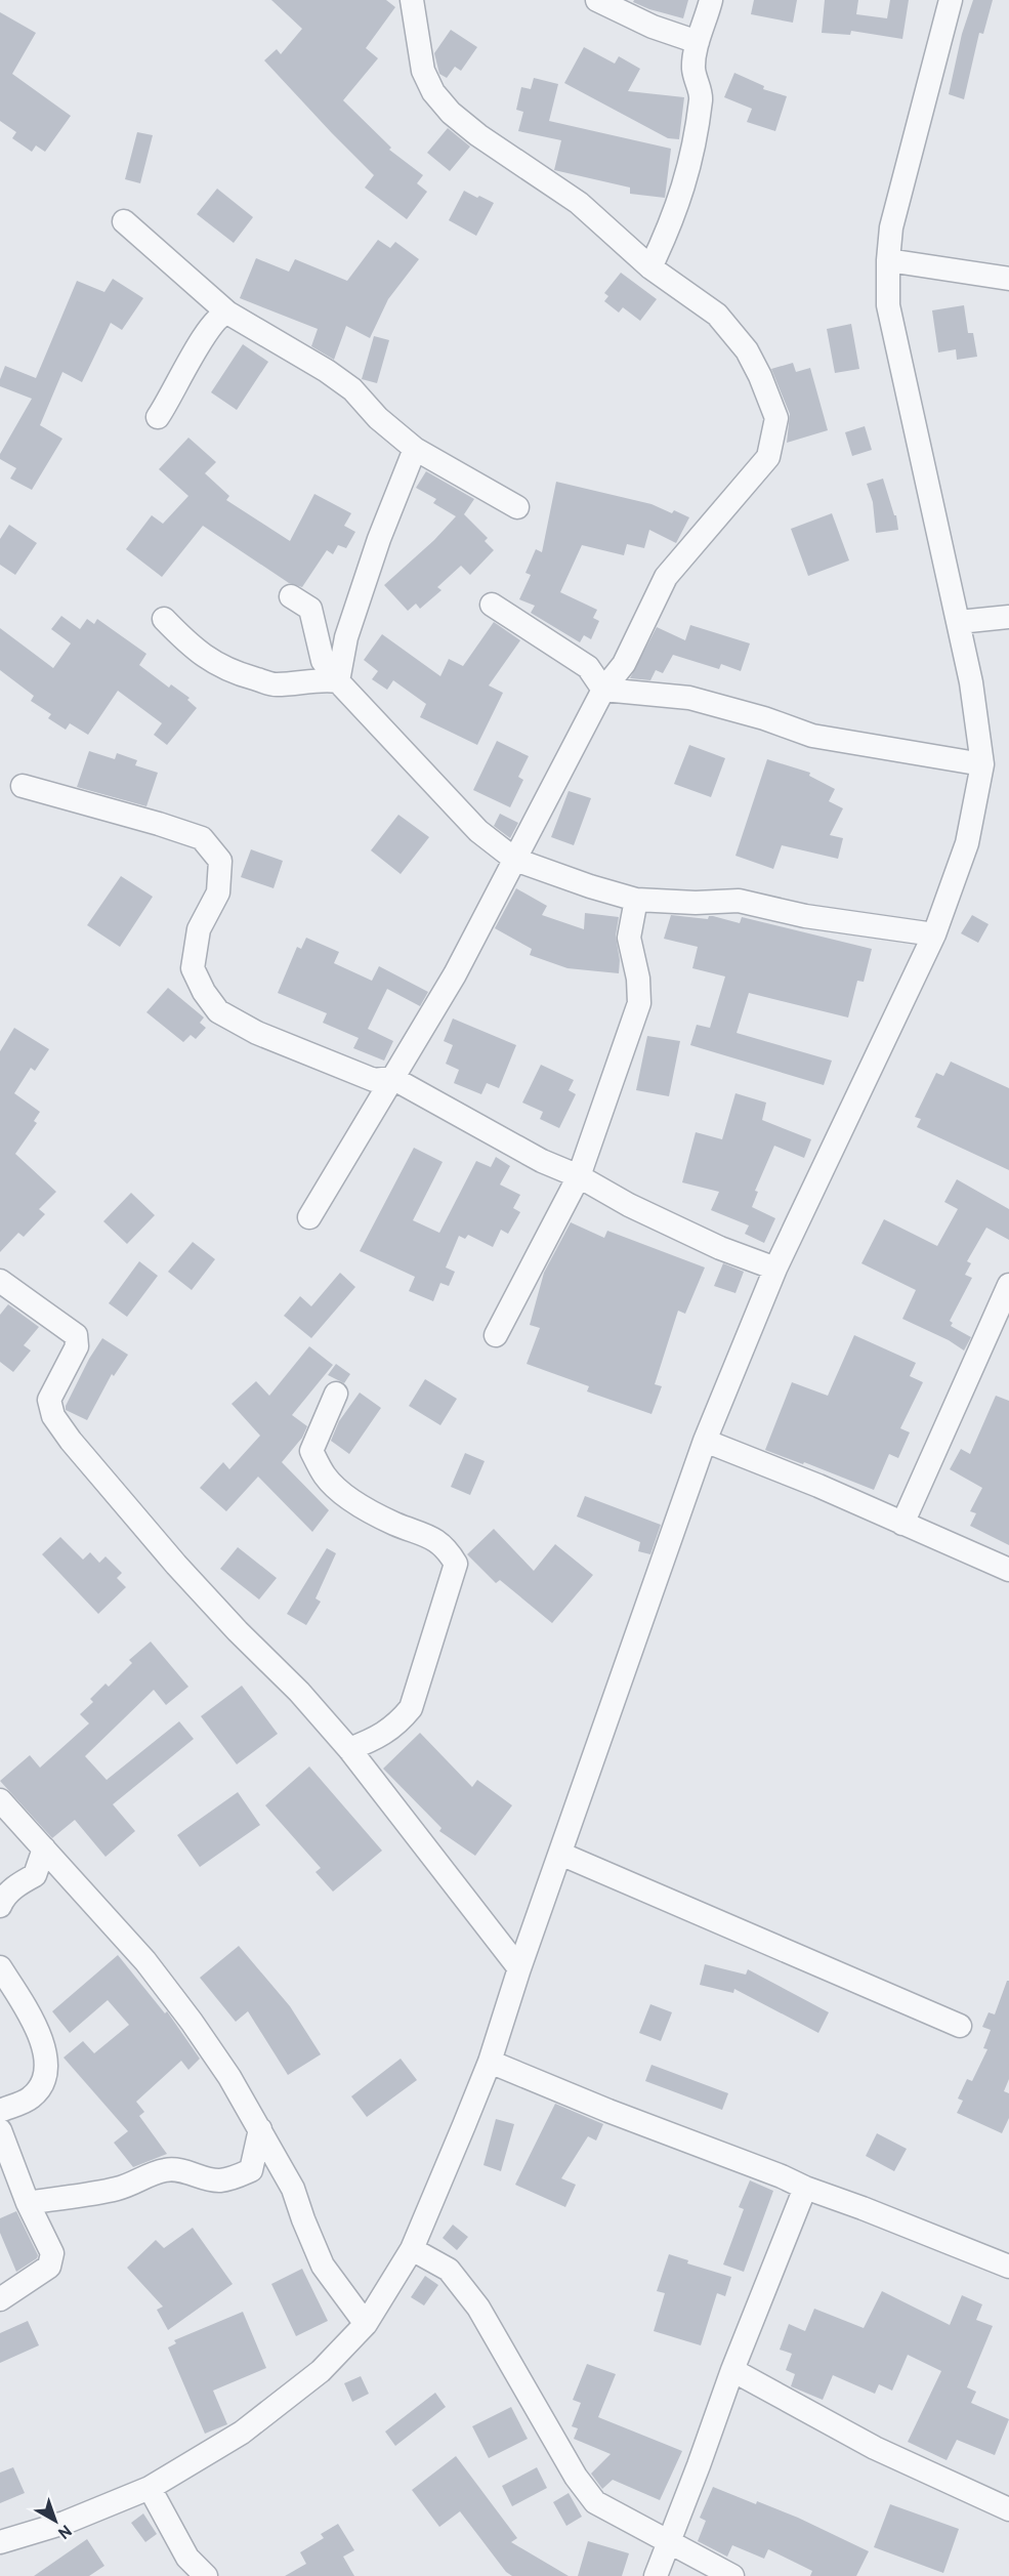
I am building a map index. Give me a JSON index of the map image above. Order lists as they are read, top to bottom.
{
  "north": "bottom right"
}
